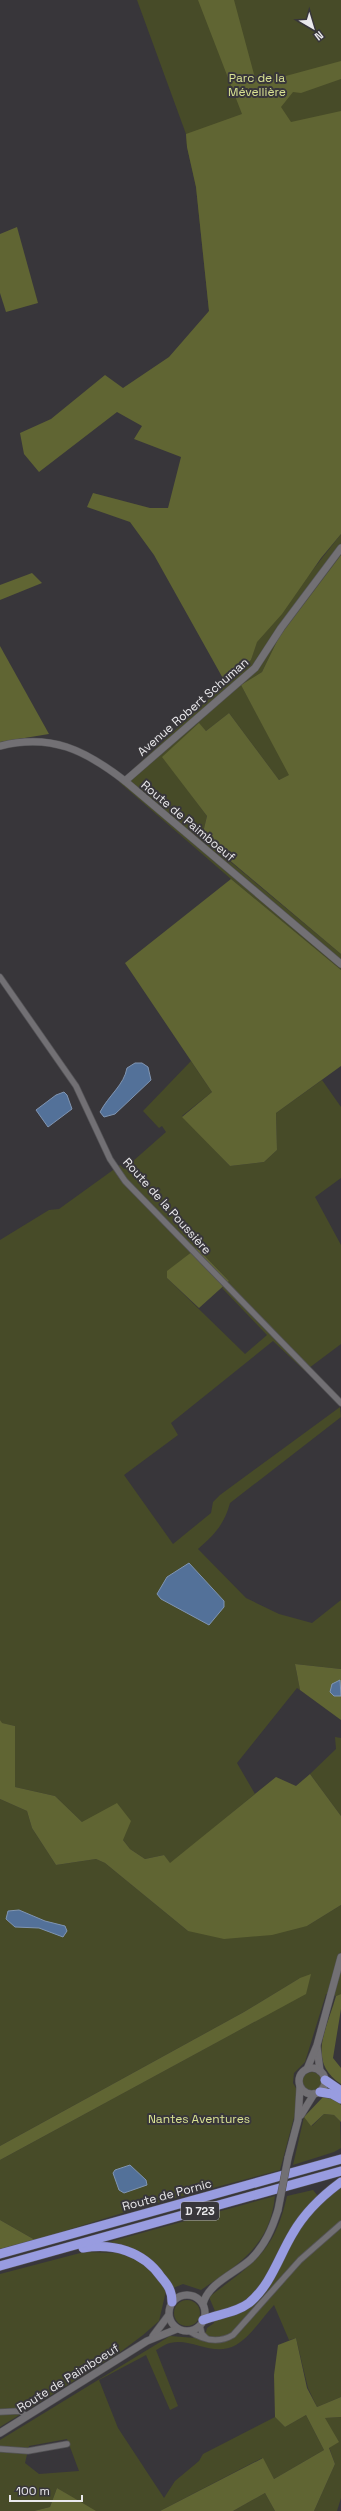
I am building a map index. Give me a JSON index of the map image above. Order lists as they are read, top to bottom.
{
  "streets": {
    "highway": ["Route de Pornic", "D 723"],
    "street": ["Avenue Robert Schuman", "Route de Paimboeuf", "Route de la Poussière"]
  },
  "crossings": [
    ["Avenue Robert Schuman", "Route de Paimboeuf"]
  ],
  "parks": ["Parc de la Mévellière", "Nantes Aventures"],
  "scale_bar": "100 m",
  "north": "bottom right"
}
